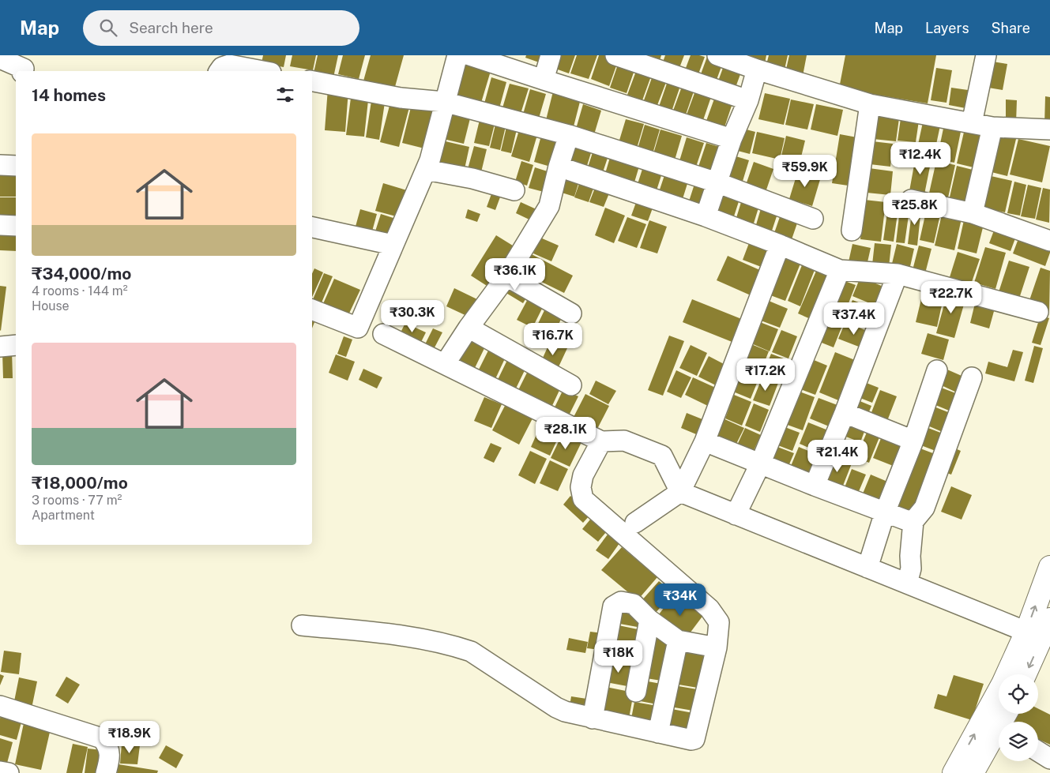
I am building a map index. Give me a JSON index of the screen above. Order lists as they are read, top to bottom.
{
  "page": {
    "header": "Map",
    "search": "Search here",
    "nav": ["Map", "Layers", "Share"],
    "heading": "14 homes",
    "list": [
      {
        "name": "₹34,000/mo",
        "note": "4 rooms · 144 m² · House"
      },
      {
        "name": "₹18,000/mo",
        "note": "3 rooms · 77 m² · Apartment"
      }
    ],
    "price": [
      "₹12.4K",
      "₹59.9K",
      "₹25.8K",
      "₹36.1K",
      "₹22.7K",
      "₹30.3K",
      "₹37.4K",
      "₹16.7K",
      "₹17.2K",
      "₹28.1K",
      "₹21.4K",
      "₹34K",
      "₹18K",
      "₹18.9K"
    ]
  }
}
